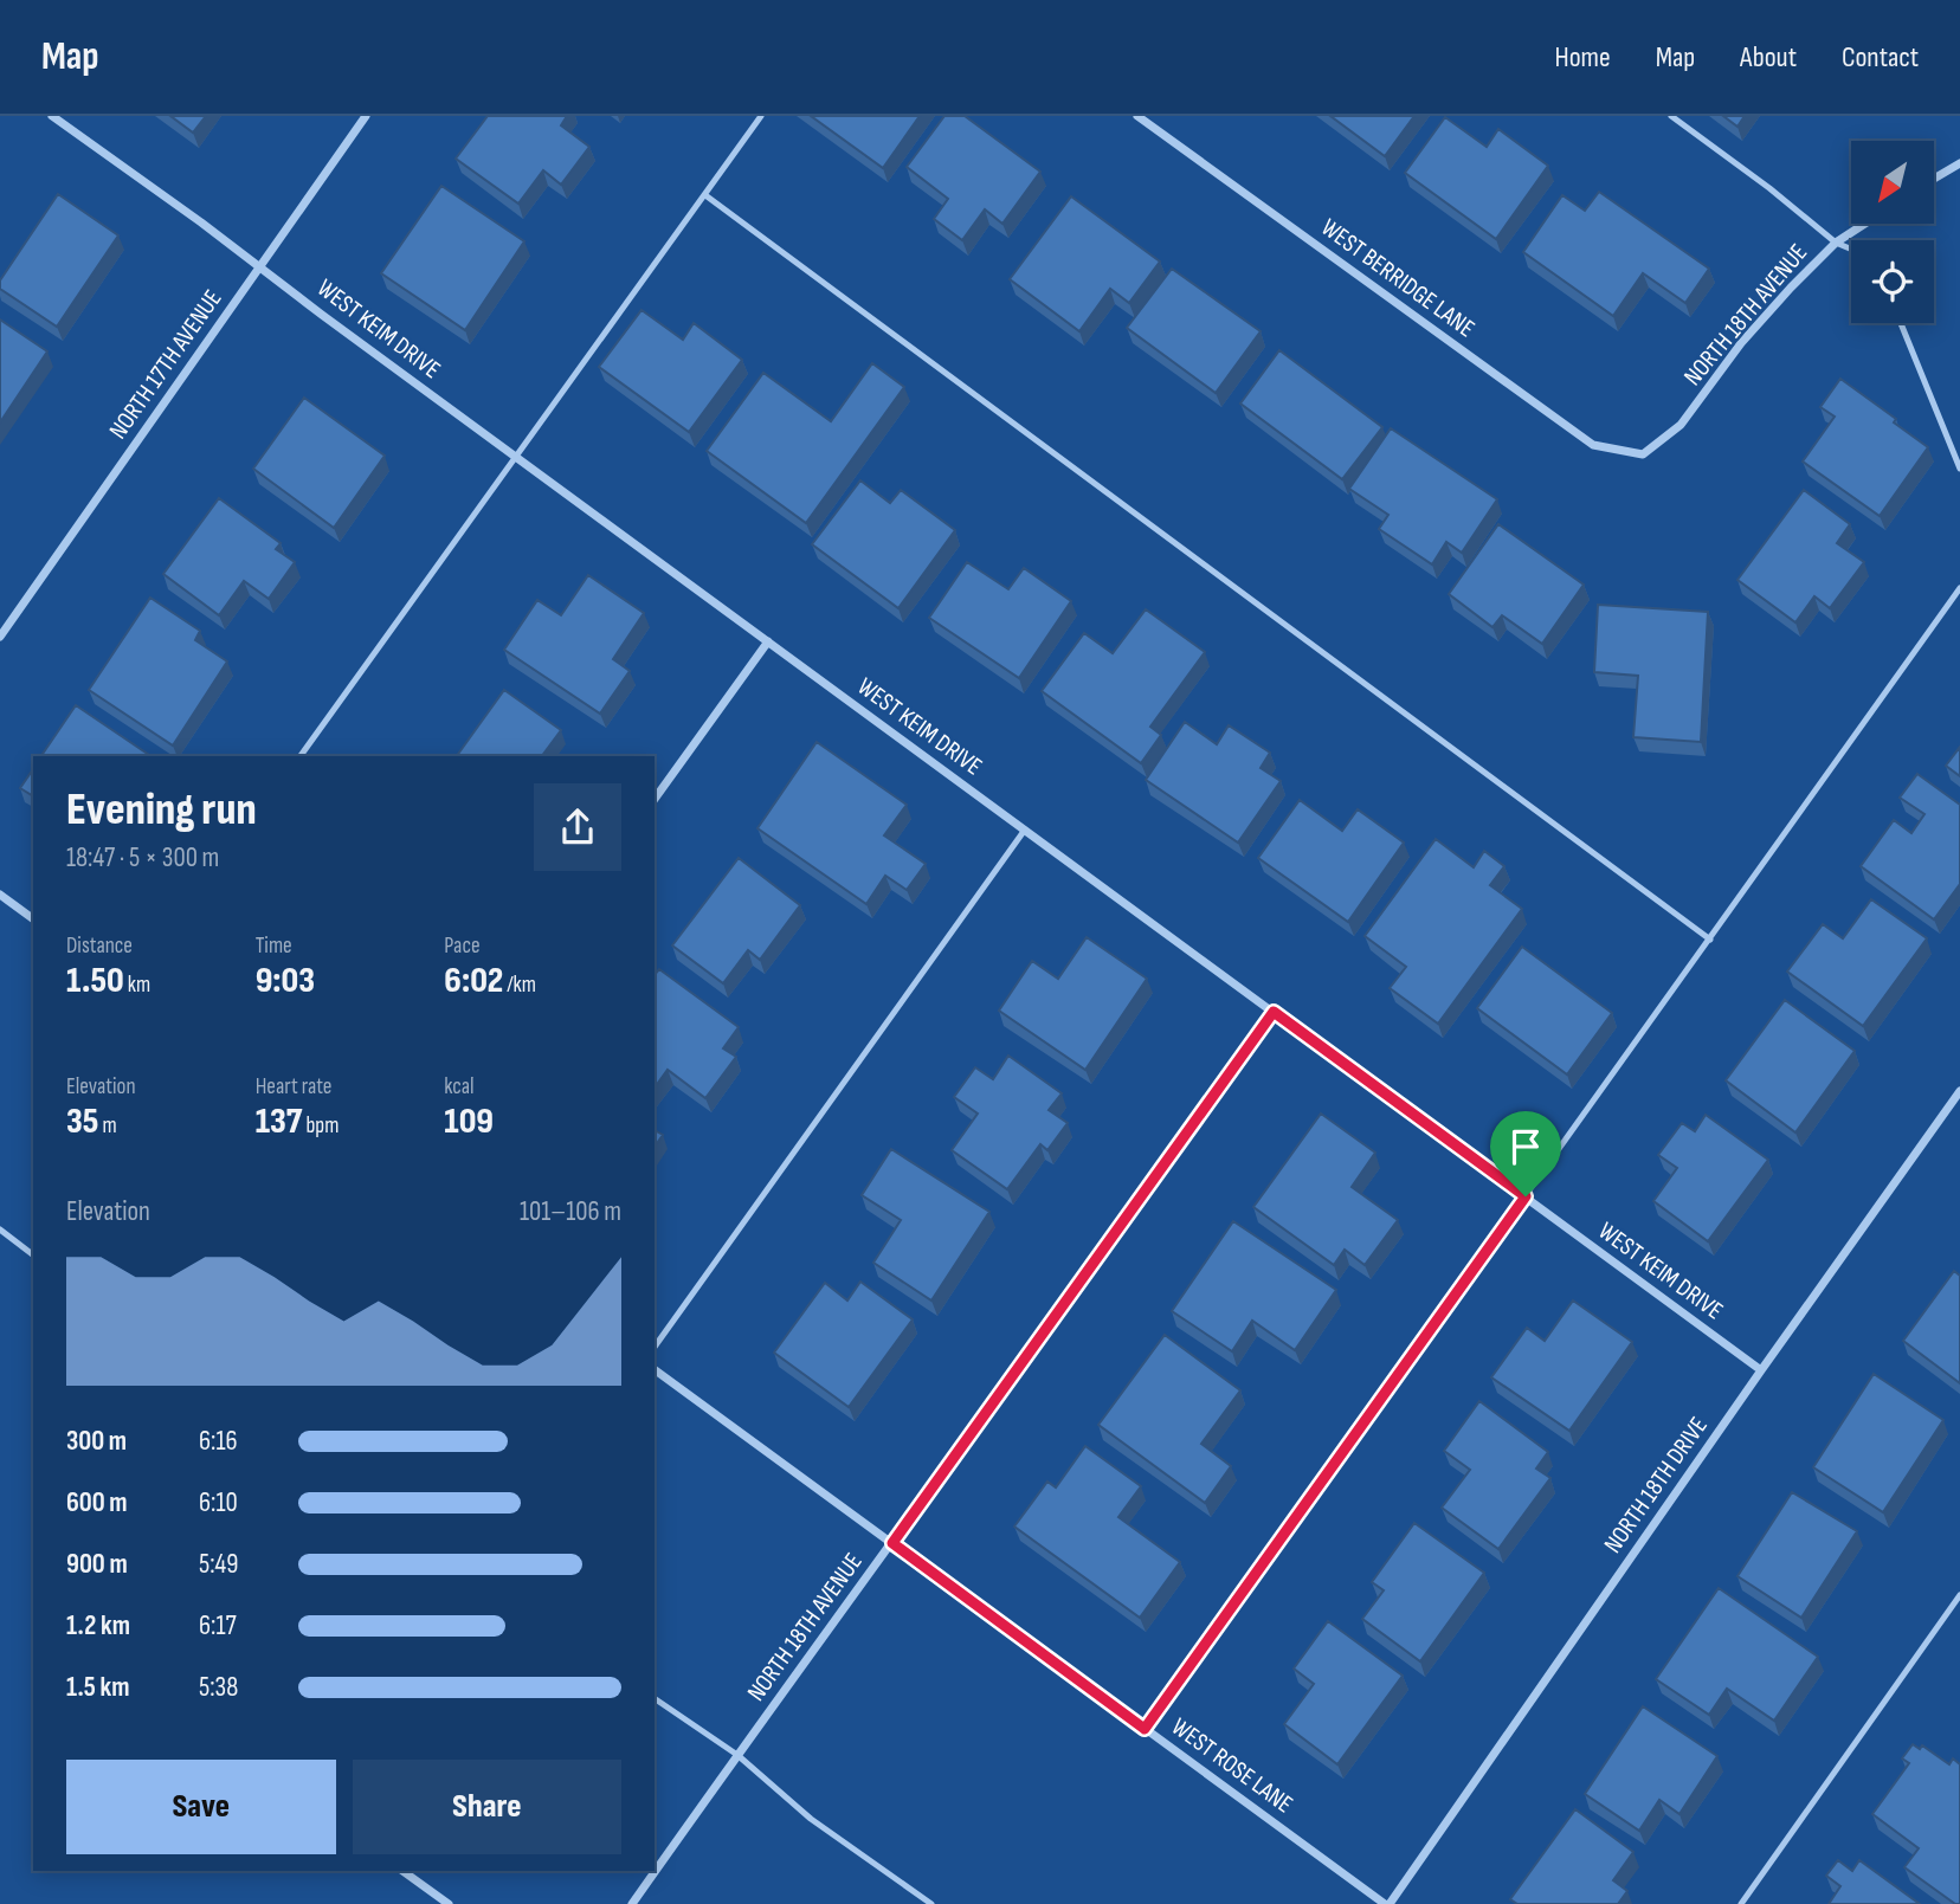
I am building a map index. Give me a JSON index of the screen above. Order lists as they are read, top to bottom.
{
  "streets": {
    "street": [
      "WEST BERRIDGE LANE",
      "NORTH 18TH AVENUE",
      "WEST KEIM DRIVE",
      "NORTH 17TH AVENUE",
      "NORTH 18TH DRIVE",
      "WEST ROSE LANE"
    ]
  },
  "crossings": [
    ["WEST BERRIDGE LANE", "NORTH 18TH AVENUE"],
    ["NORTH 18TH AVENUE", "WEST KEIM DRIVE"],
    ["NORTH 18TH AVENUE", "WEST ROSE LANE"],
    ["WEST KEIM DRIVE", "NORTH 17TH AVENUE"],
    ["WEST KEIM DRIVE", "NORTH 18TH DRIVE"],
    ["NORTH 18TH DRIVE", "WEST ROSE LANE"]
  ],
  "north": "bottom left",
  "page": {
    "header": "Map",
    "nav": [
      "Home",
      "Map",
      "About",
      "Contact"
    ],
    "heading": ["Evening run", "18:47 · 5 × 300 m"],
    "stats": [
      ["Distance", "1.50 km"],
      ["Time", "9:03"],
      ["Pace", "6:02 /km"],
      ["Elevation", "35 m"],
      ["Heart rate", "137 bpm"],
      ["kcal", "109"]
    ],
    "chart": ["Elevation", "101–106 m"],
    "list": [
      {
        "name": "300 m",
        "note": "6:16"
      },
      {
        "name": "600 m",
        "note": "6:10"
      },
      {
        "name": "900 m",
        "note": "5:49"
      },
      {
        "name": "1.2 km",
        "note": "6:17"
      },
      {
        "name": "1.5 km",
        "note": "5:38"
      }
    ],
    "buttons": ["Save", "Share"]
  }
}
